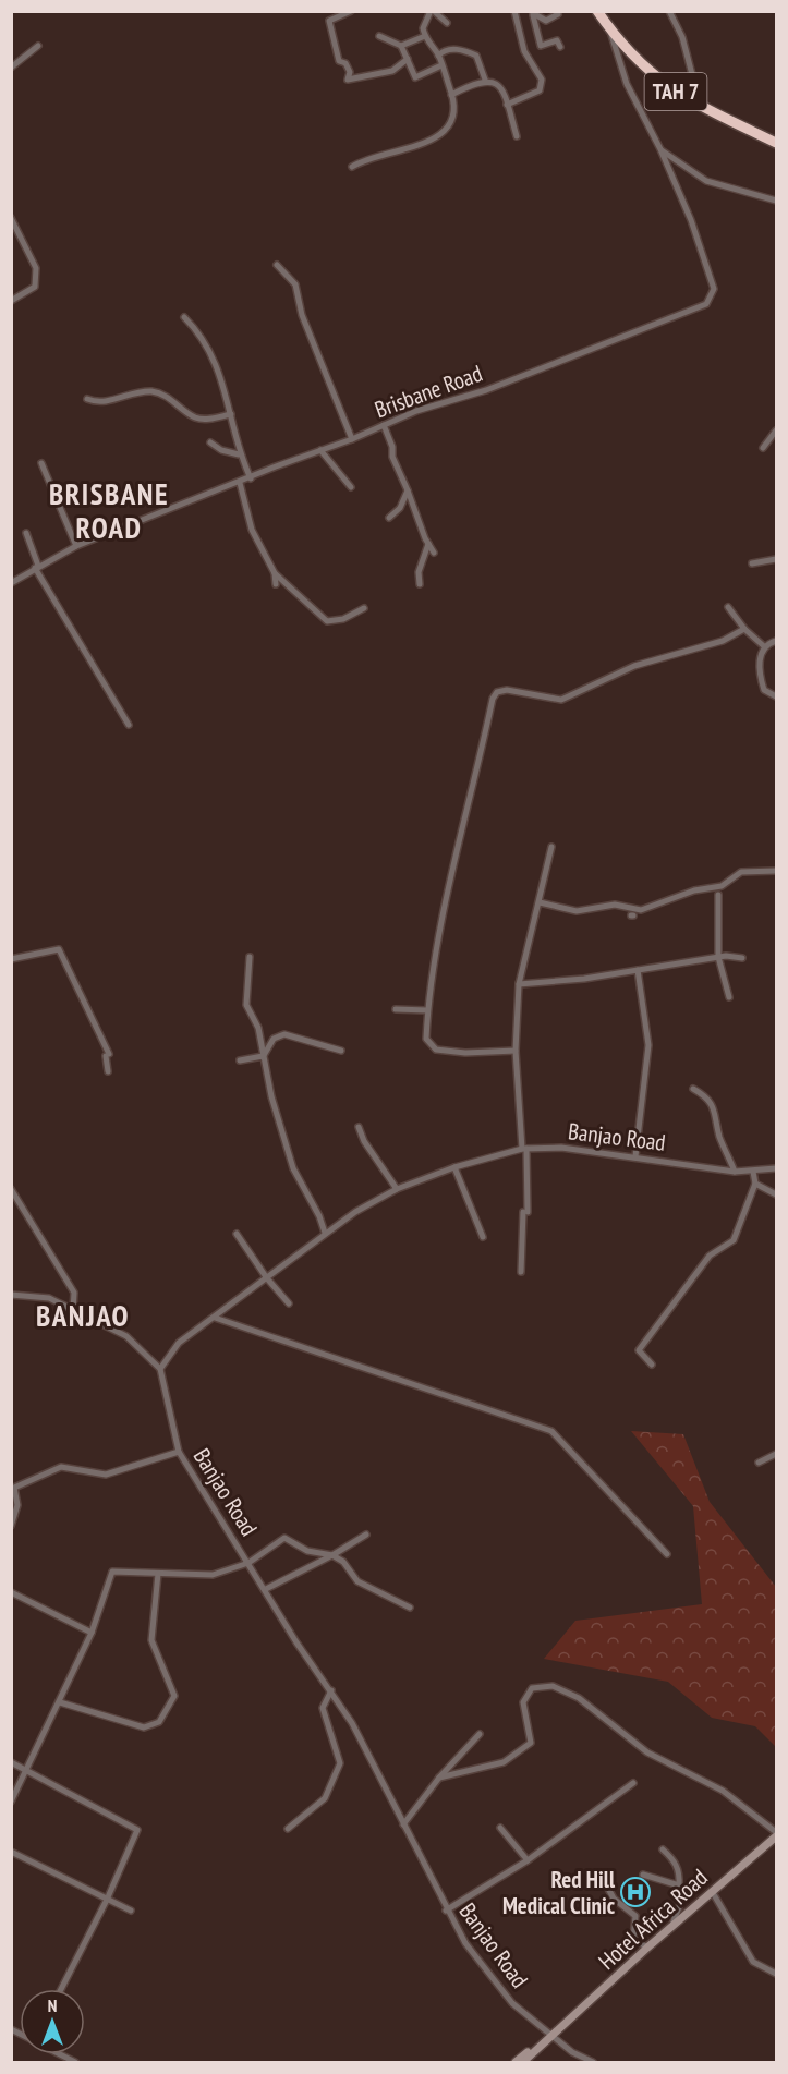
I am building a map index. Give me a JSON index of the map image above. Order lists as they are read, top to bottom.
{
  "streets": {
    "highway": ["TAH 7"],
    "street": ["Brisbane Road", "Banjao Road", "Hotel Africa Road"]
  },
  "crossings": [
    ["TAH 7", "Brisbane Road"],
    ["Banjao Road", "Hotel Africa Road"]
  ],
  "districts": ["BRISBANE ROAD", "BANJAO"],
  "places": {
    "hospital": ["Red Hill Medical Clinic"]
  },
  "north": "top"
}
